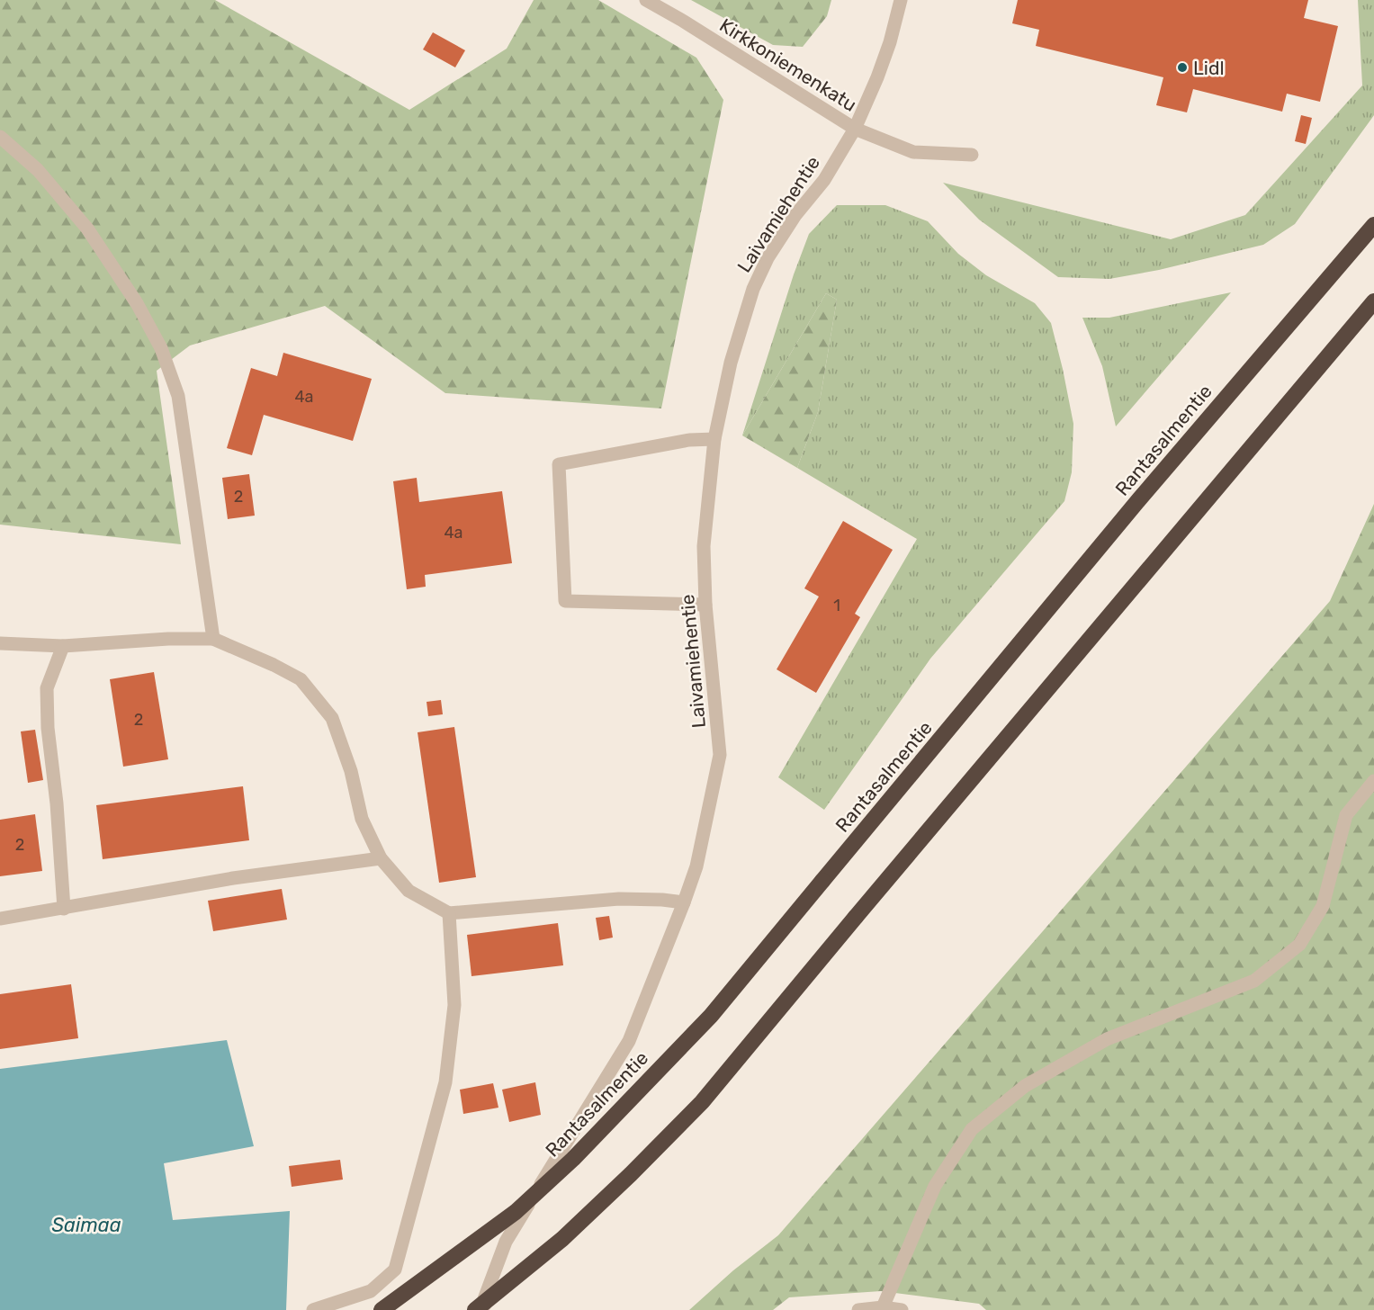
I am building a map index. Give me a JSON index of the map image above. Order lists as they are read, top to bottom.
{
  "streets": {
    "highway": ["Rantasalmentie"],
    "street": ["Kirkkoniemenkatu", "Laivamiehentie"]
  },
  "crossings": [
    ["Kirkkoniemenkatu", "Laivamiehentie"]
  ],
  "water": ["Saimaa"],
  "places": ["Lidl"],
  "house_numbers": [
    "4a",
    "2",
    "4a",
    "1",
    "2",
    "2"
  ]
}
